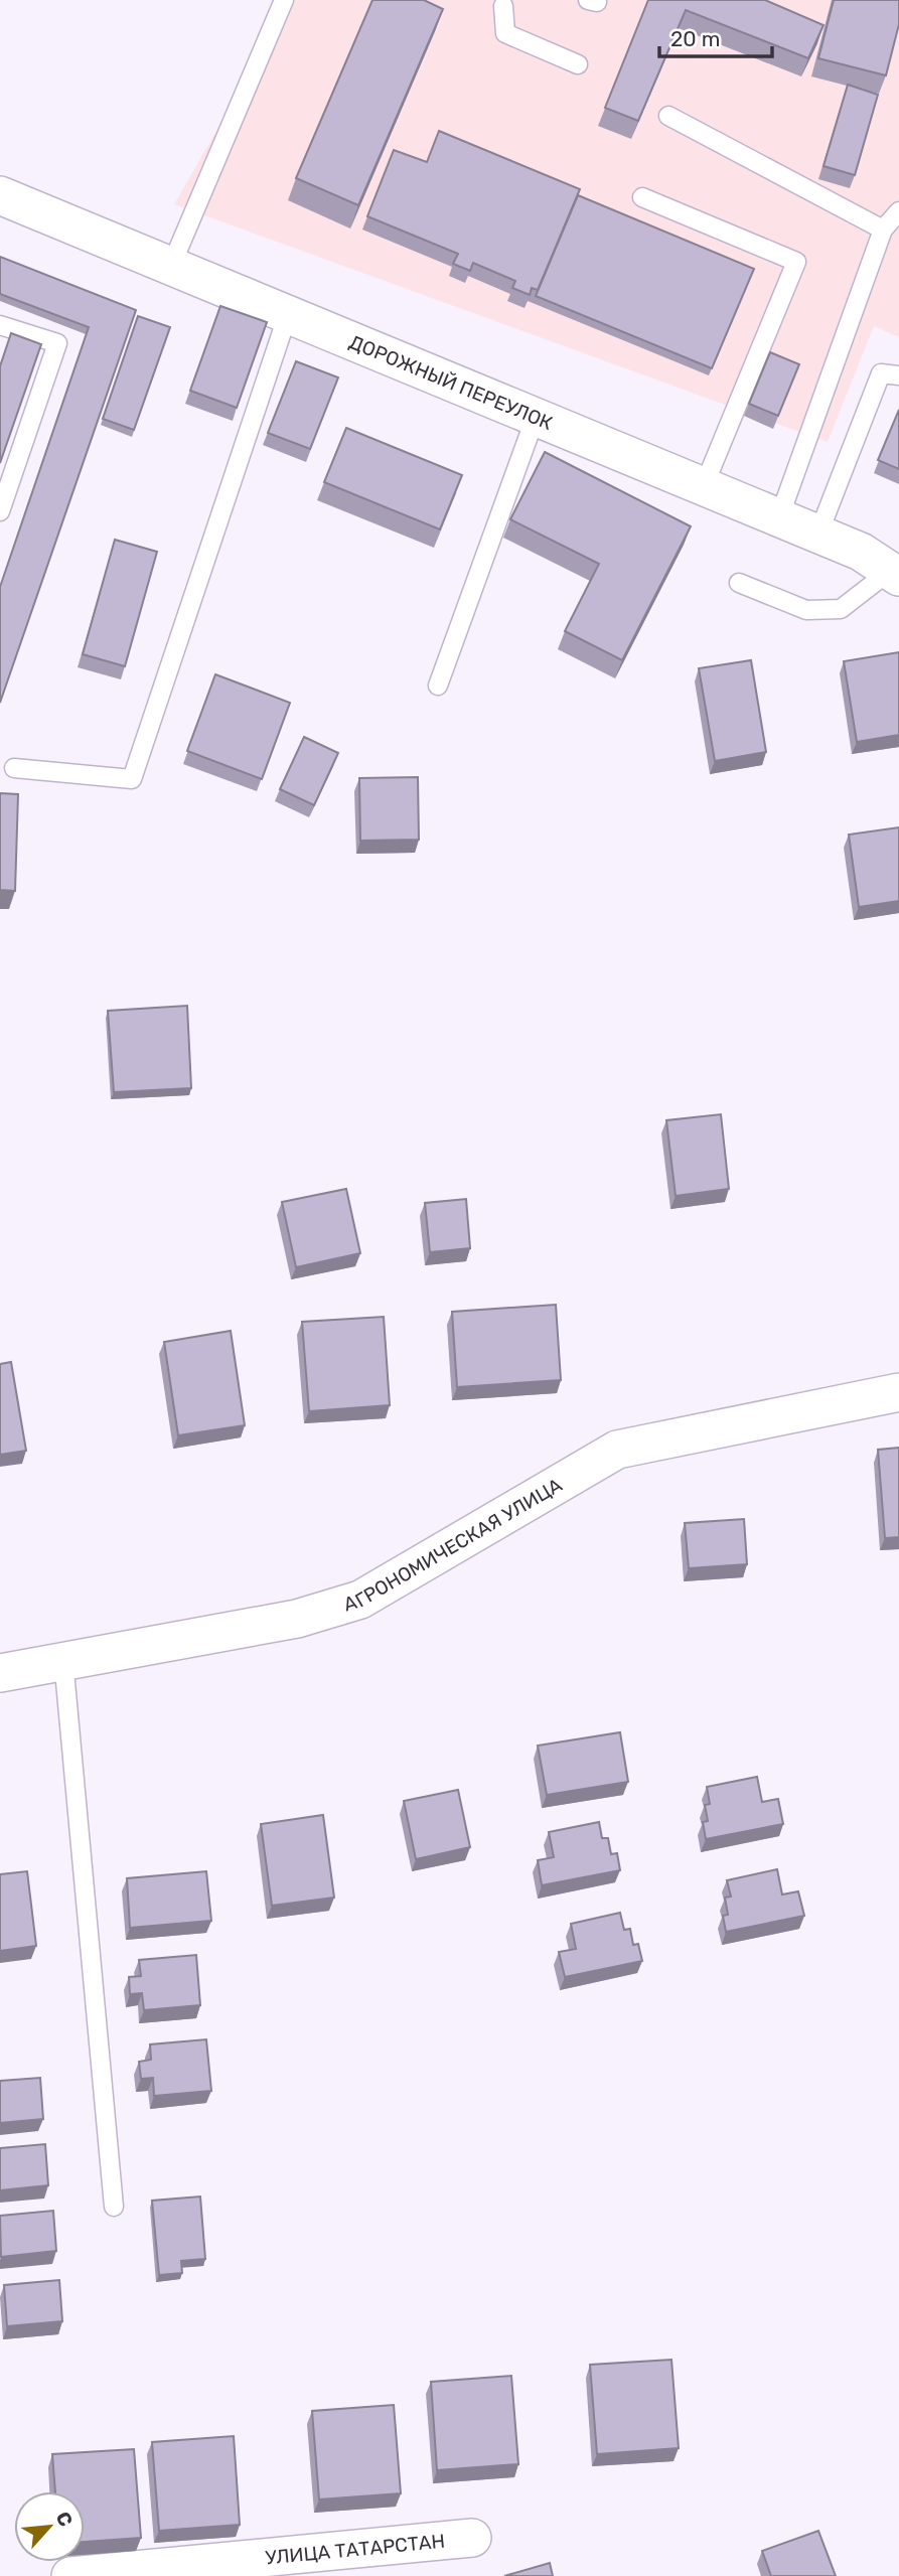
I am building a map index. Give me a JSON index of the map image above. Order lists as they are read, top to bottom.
{
  "streets": {
    "street": ["ДОРОЖНЫЙ ПЕРЕУЛОК", "АГРОНОМИЧЕСКАЯ УЛИЦА", "УЛИЦА ТАТАРСТАН"]
  },
  "scale_bar": "20 m",
  "north": "top right"
}
